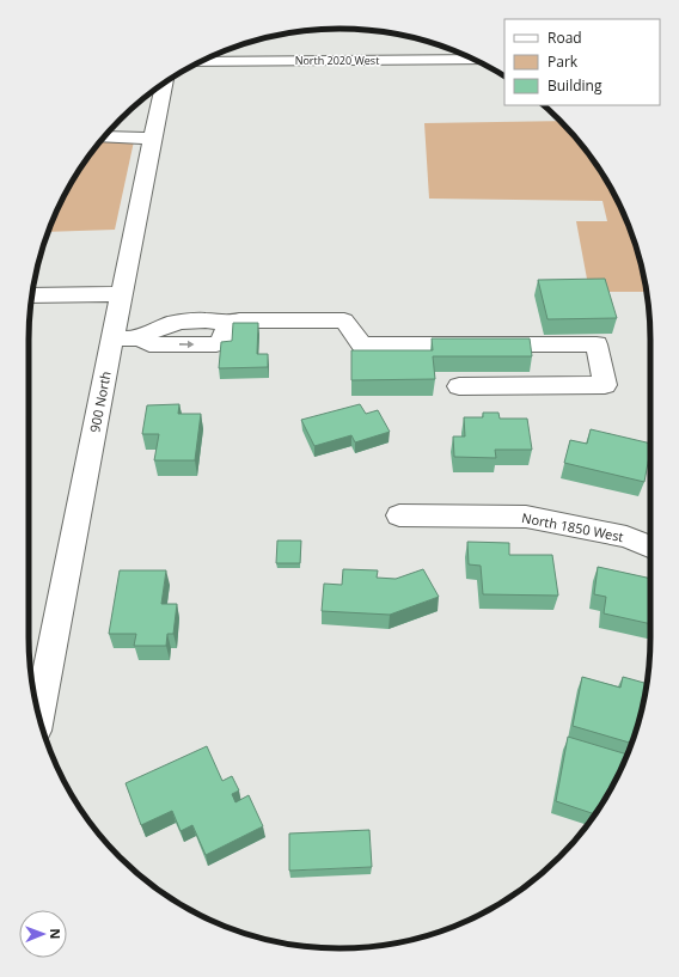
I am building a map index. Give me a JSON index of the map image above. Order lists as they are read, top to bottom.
{
  "streets": {
    "street": ["North 2020 West", "900 North", "North 1850 West"]
  },
  "legend": ["Road", "Park", "Building"],
  "north": "right"
}
